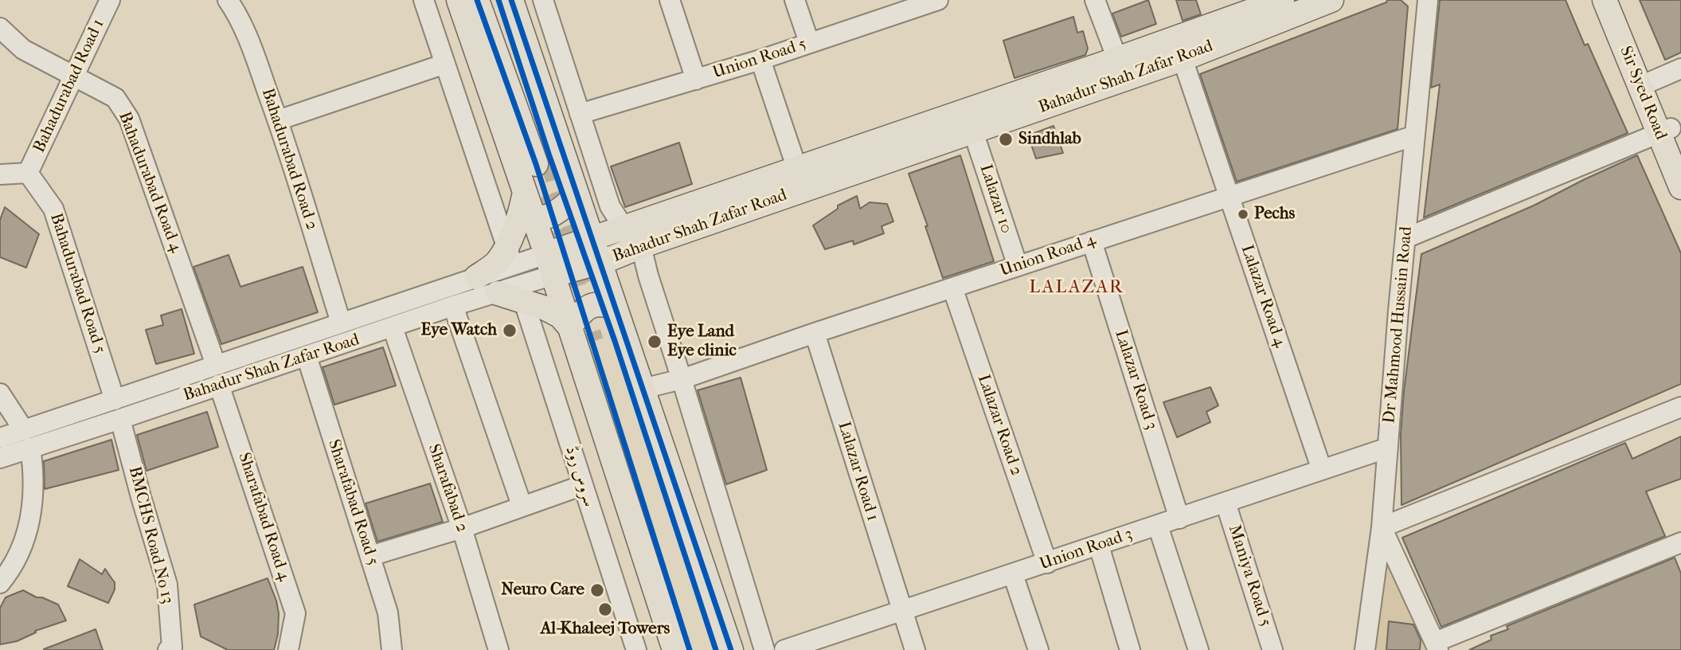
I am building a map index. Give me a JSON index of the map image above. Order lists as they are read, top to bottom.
{
  "streets": {
    "main road": ["Bahadur Shah Zafar Road", "Sir Syed Road"],
    "street": [
      "Union Road 5",
      "Bahadurabad Road 1",
      "Bahadurabad Road 2",
      "Bahadurabad Road 4",
      "Lalazar 10",
      "Union Road 4",
      "Bahadurabad Road 5",
      "Lalazar Road 4",
      "Dr Mahmood Hussain Road",
      "Lalazar Road 3",
      "Lalazar Road 2",
      "Lalazar Road 1",
      "سروس روڈ",
      "Sharafabad 2",
      "Sharafabad Road 5",
      "Sharafabad Road 4",
      "BMCHS Road No 13",
      "Union Road 3",
      "Maniya Road 5"
    ]
  },
  "crossings": [
    ["Bahadur Shah Zafar Road", "Bahadurabad Road 2"],
    ["Bahadur Shah Zafar Road", "Bahadurabad Road 4"],
    ["Bahadur Shah Zafar Road", "Lalazar 10"],
    ["Bahadur Shah Zafar Road", "Bahadurabad Road 5"],
    ["Bahadur Shah Zafar Road", "Lalazar Road 4"],
    ["Bahadur Shah Zafar Road", "Sharafabad 2"],
    ["Bahadur Shah Zafar Road", "Sharafabad Road 5"],
    ["Bahadur Shah Zafar Road", "Sharafabad Road 4"],
    ["Bahadur Shah Zafar Road", "BMCHS Road No 13"],
    ["Bahadurabad Road 1", "Bahadurabad Road 4"],
    ["Bahadurabad Road 1", "Bahadurabad Road 5"],
    ["Lalazar 10", "Union Road 4"],
    ["Union Road 4", "Lalazar Road 4"],
    ["Union Road 4", "Dr Mahmood Hussain Road"],
    ["Union Road 4", "Lalazar Road 3"],
    ["Union Road 4", "Lalazar Road 2"],
    ["Union Road 4", "Lalazar Road 1"],
    ["Lalazar Road 4", "Union Road 3"],
    ["Dr Mahmood Hussain Road", "Union Road 3"],
    ["Lalazar Road 3", "Union Road 3"],
    ["Lalazar Road 2", "Union Road 3"],
    ["Lalazar Road 1", "Union Road 3"],
    ["Union Road 3", "Maniya Road 5"]
  ],
  "districts": ["LALAZAR"],
  "places": [
    "Sindhlab",
    "Pechs",
    "Eye Watch",
    "Eye Land Eye clinic",
    "Neuro Care",
    "Al-Khaleej Towers"
  ]
}
